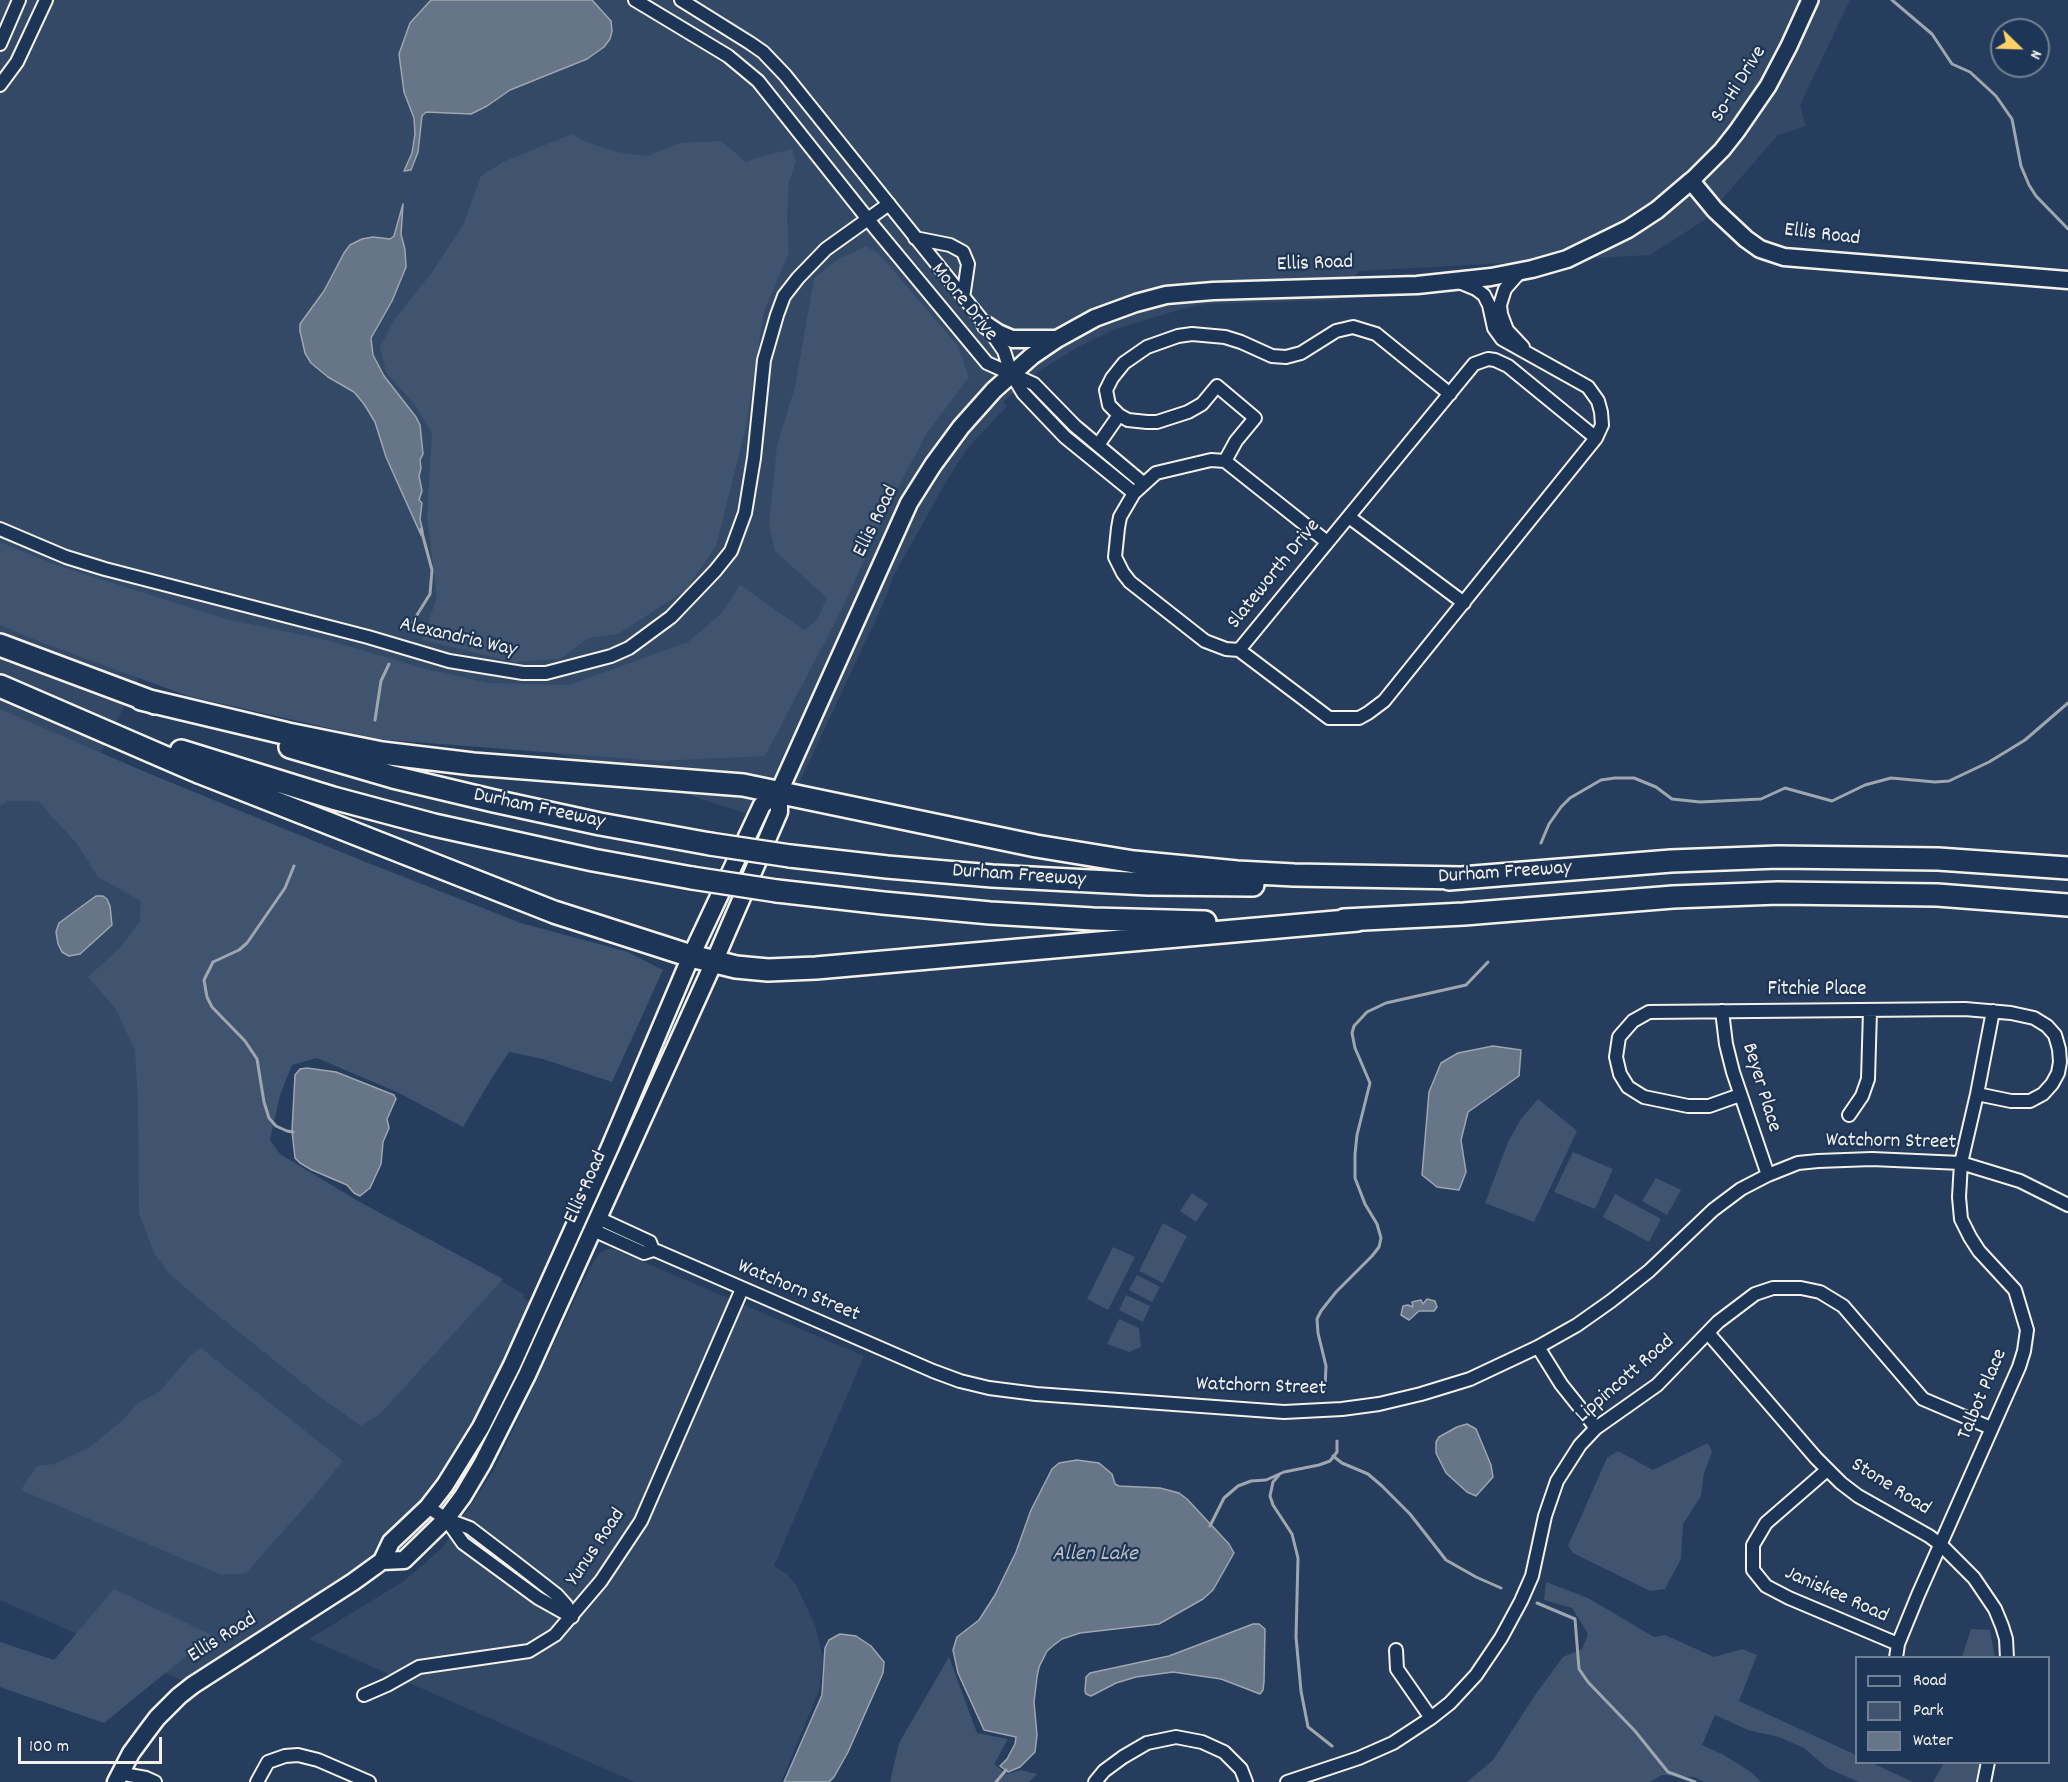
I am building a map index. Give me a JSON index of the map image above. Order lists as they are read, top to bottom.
{
  "streets": {
    "highway": ["Durham Freeway"],
    "main road": ["Ellis Road"],
    "street": [
      "So-Hi Drive",
      "Moore Drive",
      "Slateworth Drive",
      "Alexandria Way",
      "Fitchie Place",
      "Beyer Place",
      "Watchorn Street",
      "Lippincott Road",
      "Talbot Place",
      "Stone Road",
      "Yunus Road",
      "Janiskee Road"
    ]
  },
  "crossings": [
    ["So-Hi Drive", "Ellis Road"],
    ["Ellis Road", "Moore Drive"],
    ["Ellis Road", "Watchorn Street"],
    ["Moore Drive", "Alexandria Way"],
    ["Fitchie Place", "Beyer Place"],
    ["Fitchie Place", "Talbot Place"],
    ["Beyer Place", "Watchorn Street"],
    ["Watchorn Street", "Talbot Place"],
    ["Watchorn Street", "Yunus Road"],
    ["Lippincott Road", "Talbot Place"],
    ["Lippincott Road", "Stone Road"],
    ["Talbot Place", "Stone Road"],
    ["Talbot Place", "Janiskee Road"],
    ["Stone Road", "Janiskee Road"]
  ],
  "water": ["Allen Lake"],
  "legend": ["Road", "Park", "Water"],
  "scale_bar": "100 m",
  "north": "bottom right"
}
